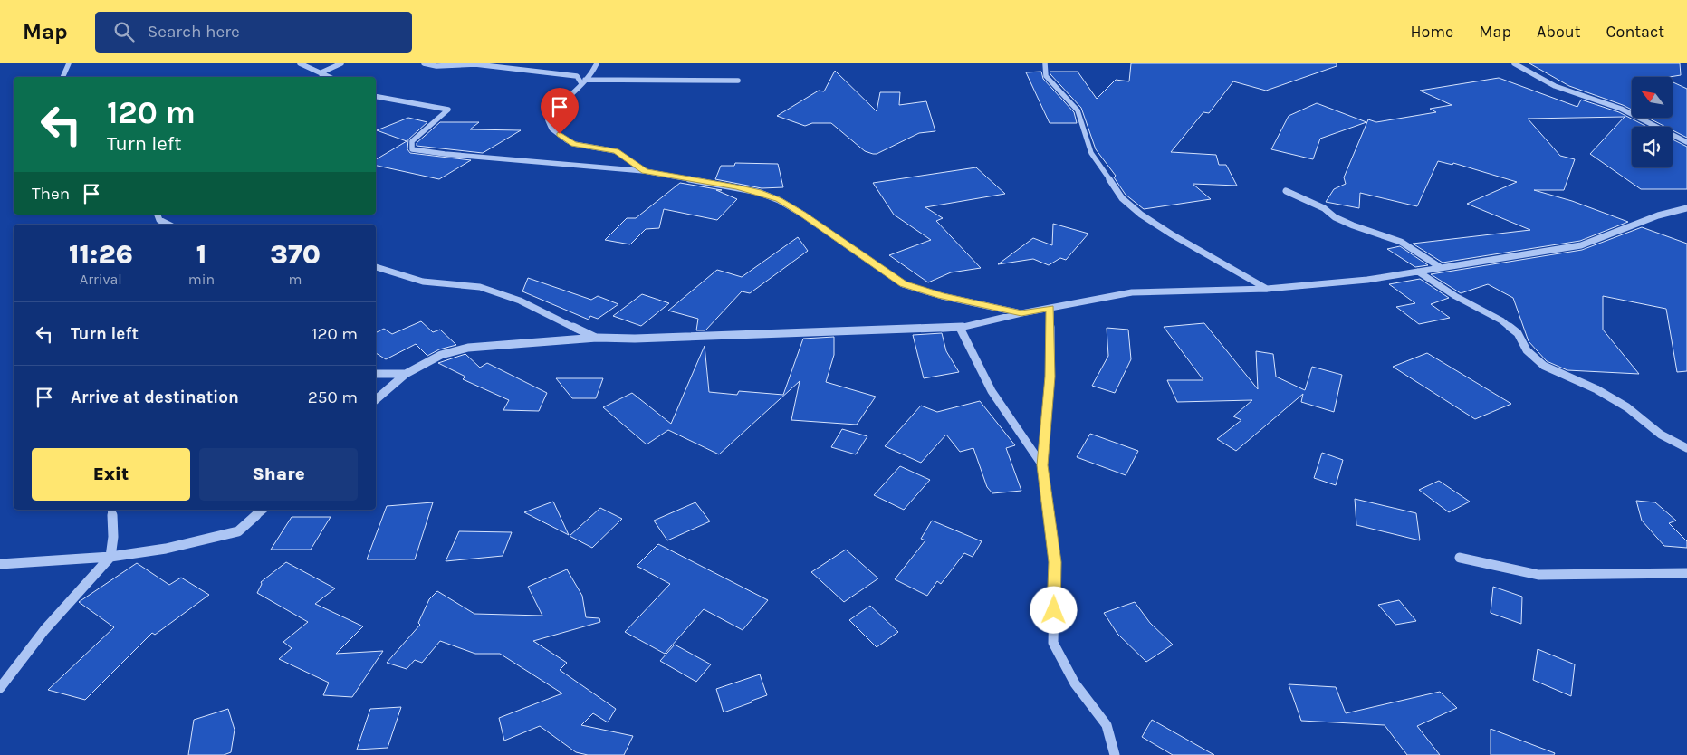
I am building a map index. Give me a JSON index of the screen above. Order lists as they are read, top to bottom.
{
  "north": "top left",
  "page": {
    "header": "Map",
    "search": "Search here",
    "nav": [
      "Home",
      "Map",
      "About",
      "Contact"
    ],
    "turn": ["120 m", "Turn left"],
    "then": "Then",
    "eta": [
      "11:26",
      "Arrival",
      "1",
      "min",
      "370",
      "m"
    ],
    "list": [
      {
        "name": "Turn left",
        "value": "120 m"
      },
      {
        "name": "Arrive at destination",
        "value": "250 m"
      }
    ],
    "buttons": ["Exit", "Share"]
  }
}
